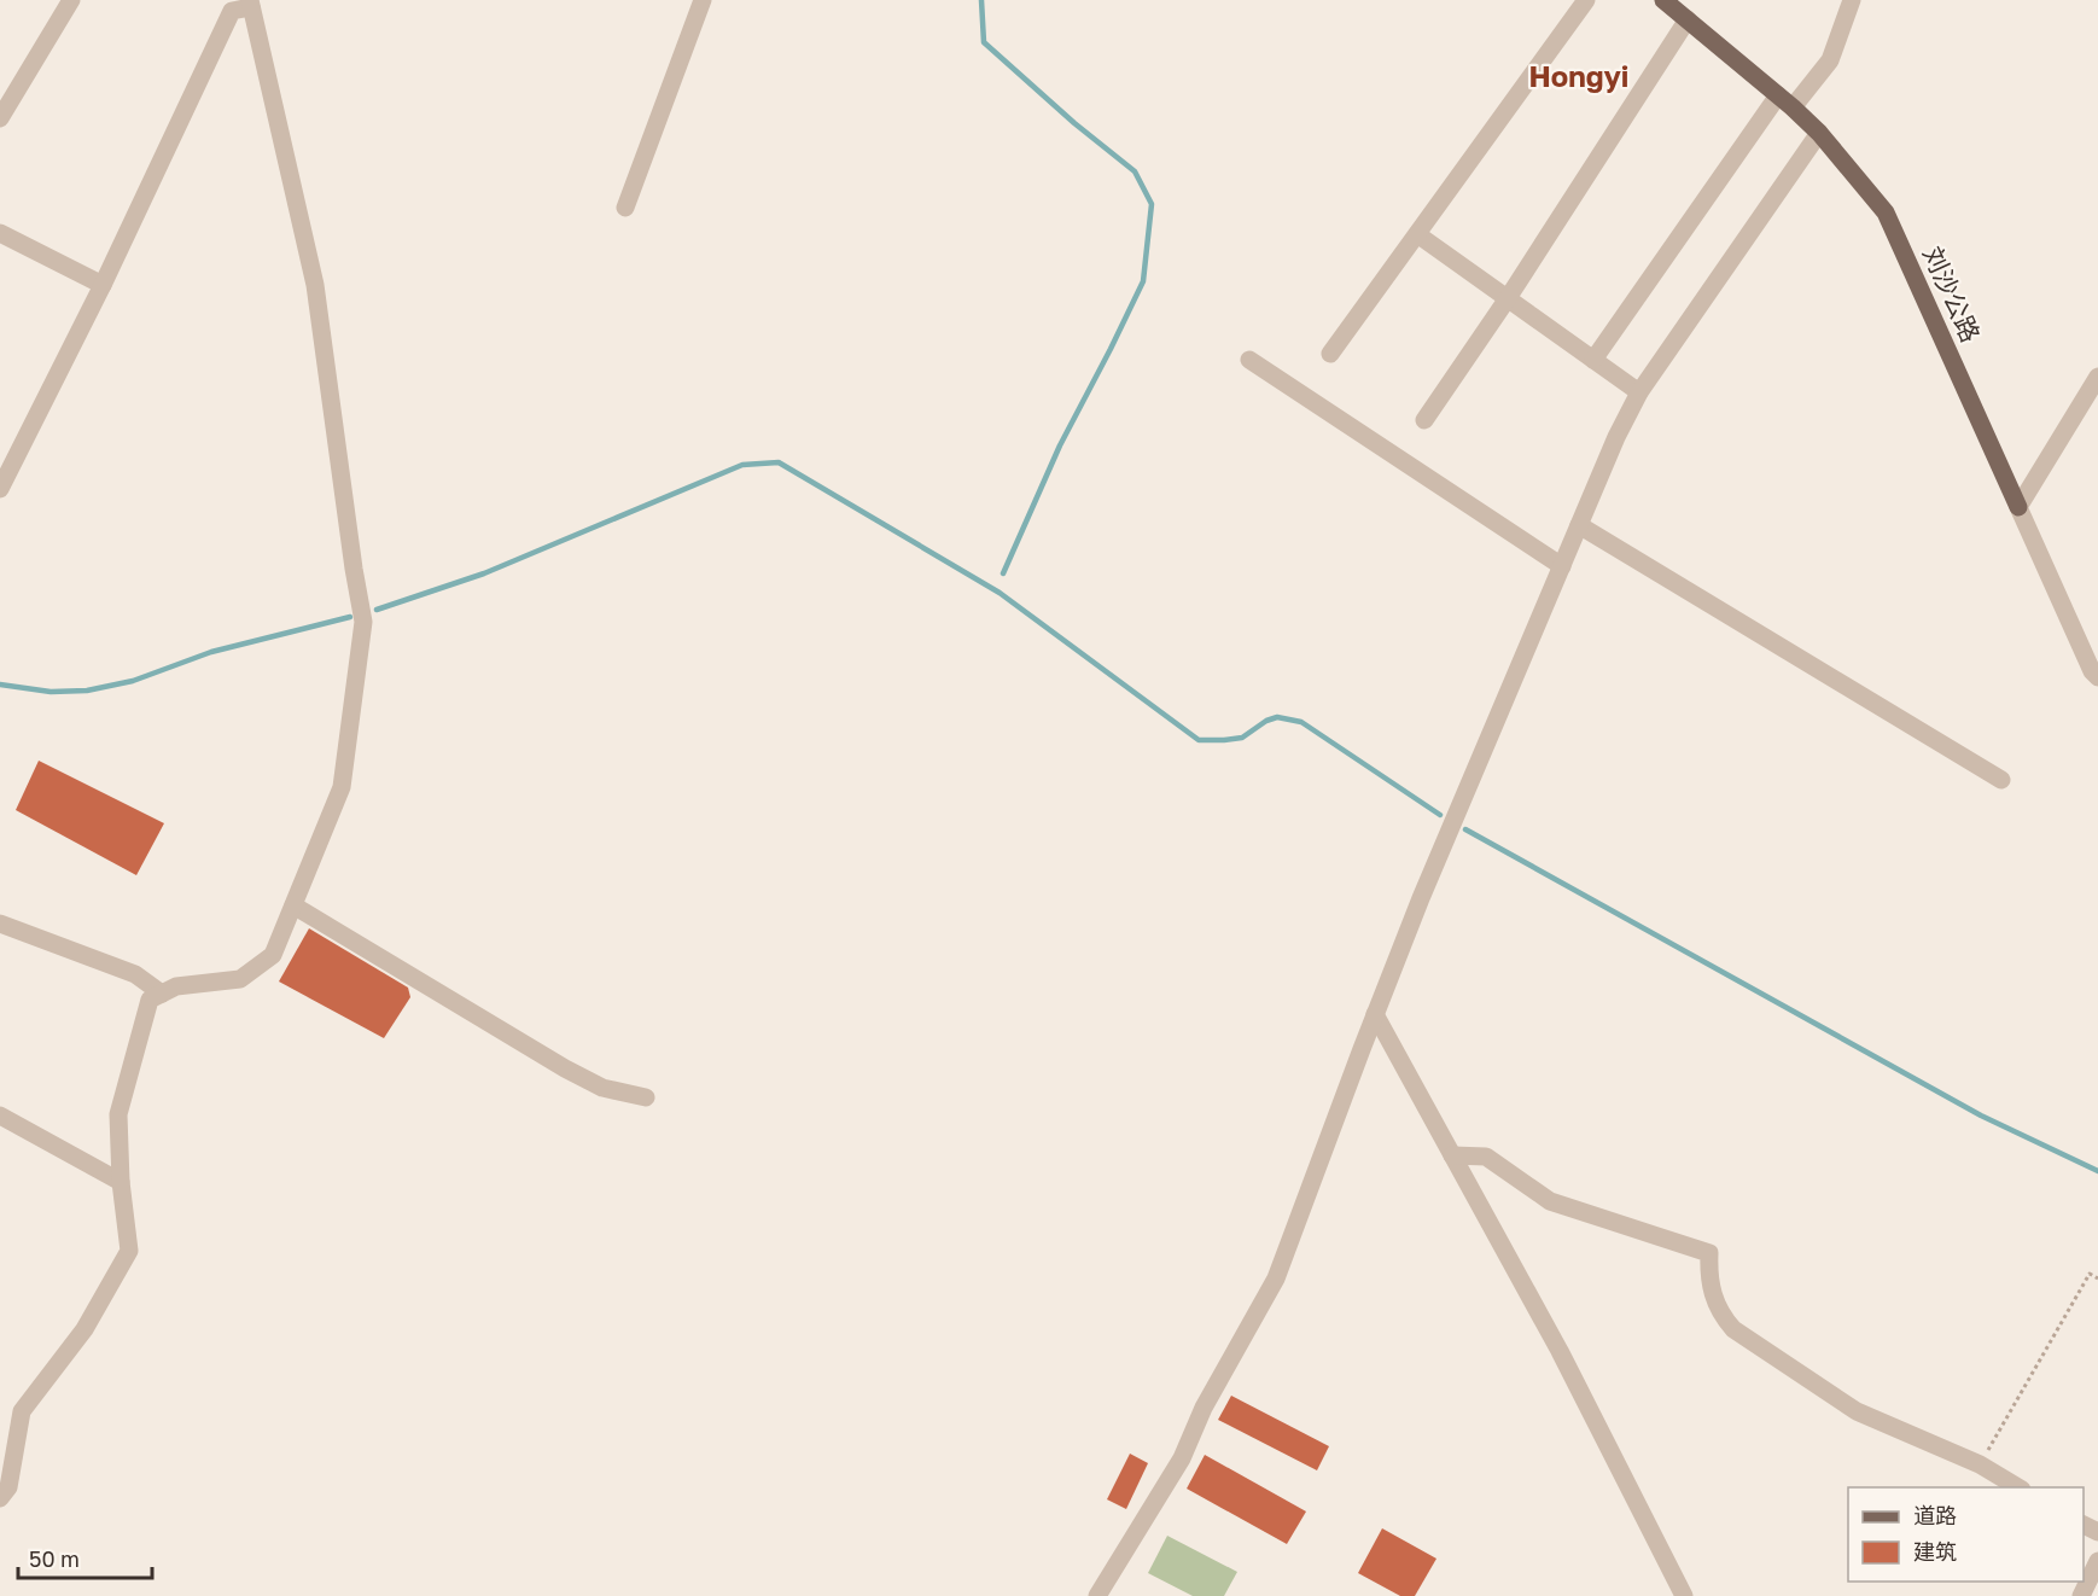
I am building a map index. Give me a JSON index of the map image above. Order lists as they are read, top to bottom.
{
  "streets": {
    "main road": ["刘沙公路"]
  },
  "districts": ["Hongyi"],
  "legend": ["道路", "建筑"],
  "scale_bar": "50 m"
}
